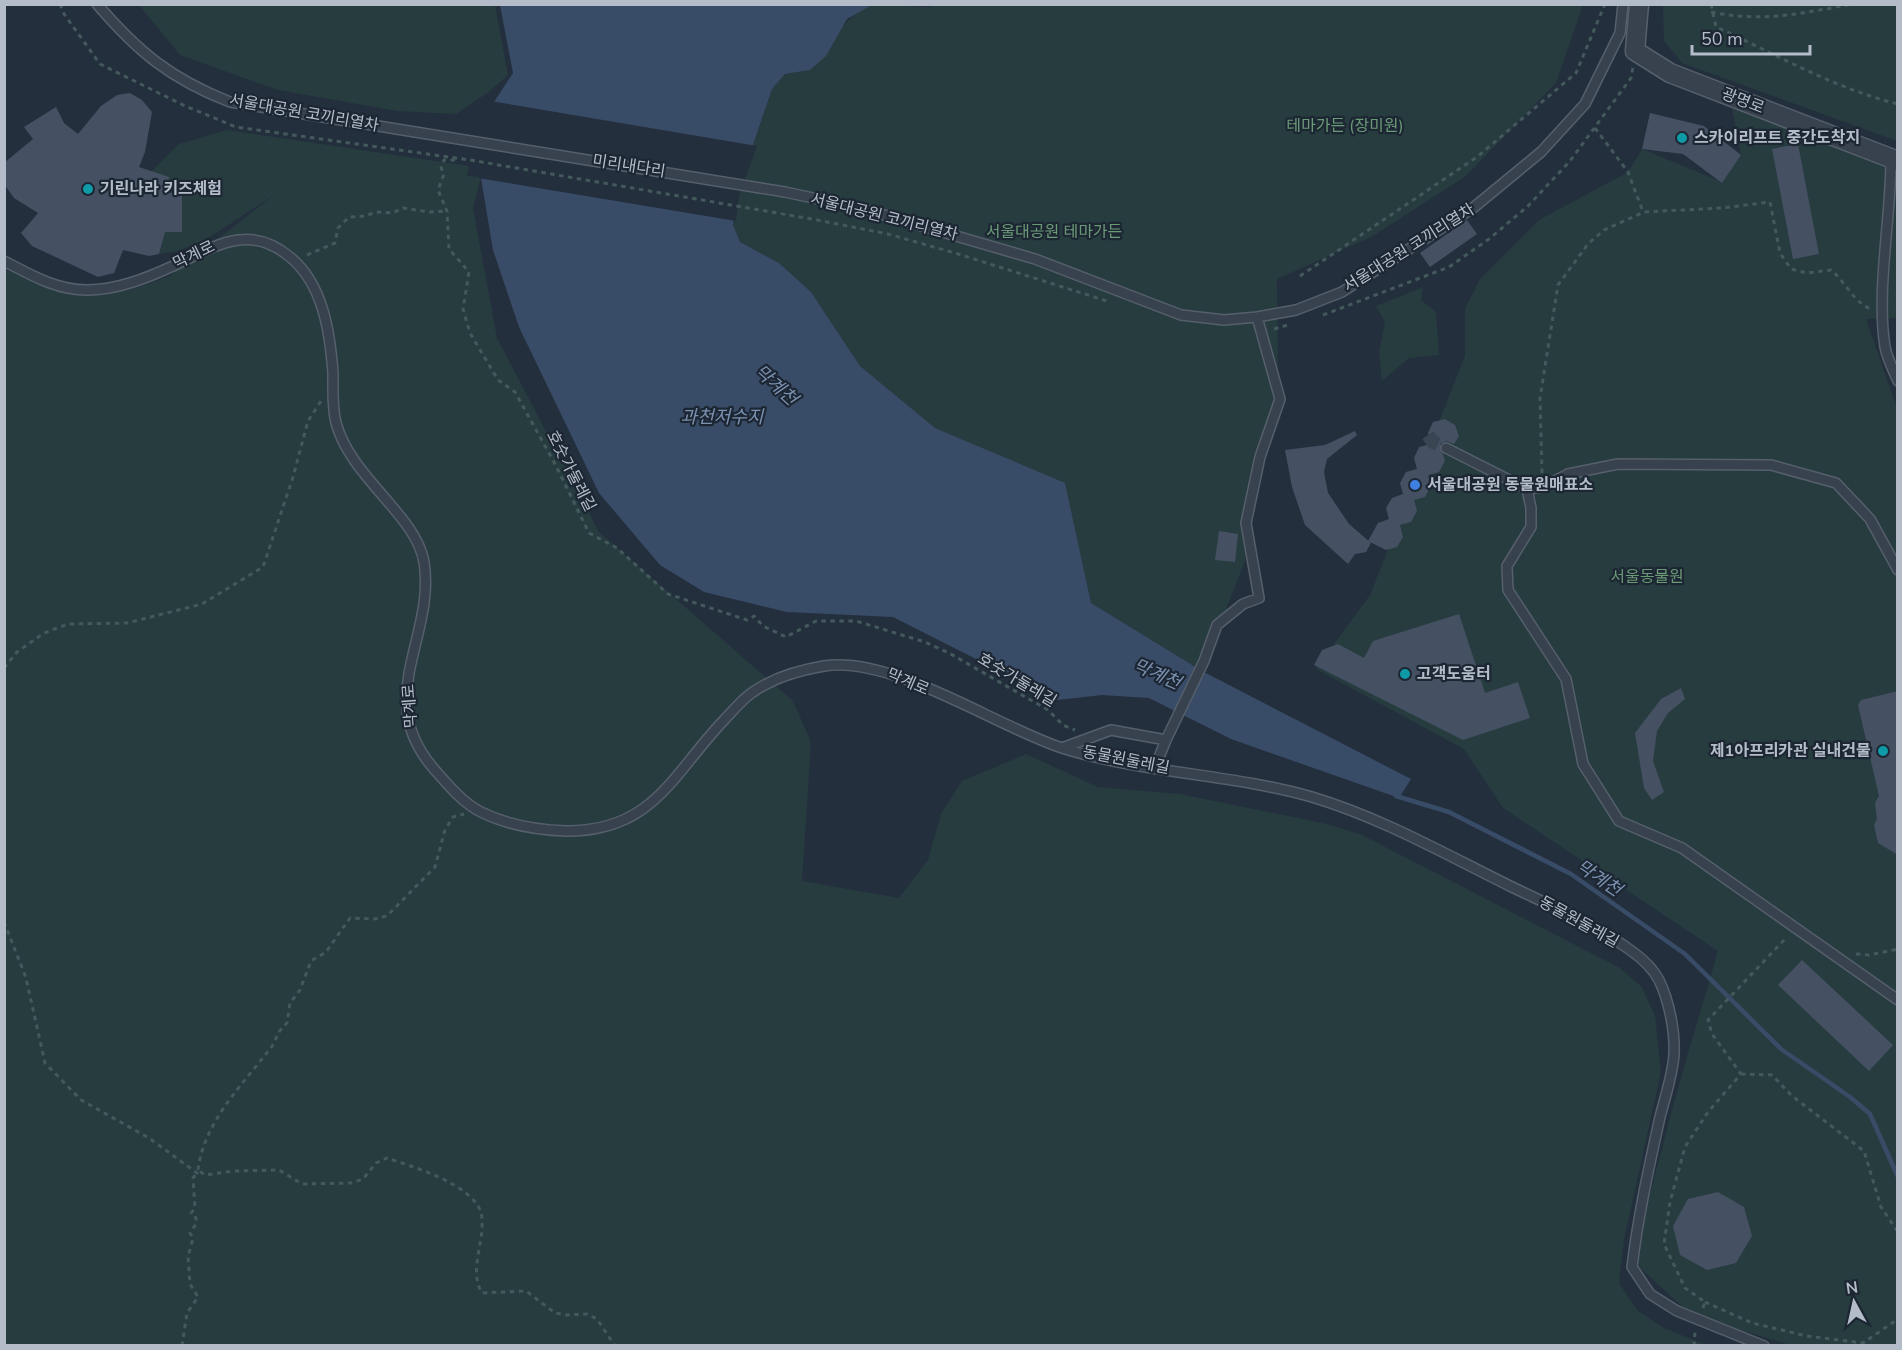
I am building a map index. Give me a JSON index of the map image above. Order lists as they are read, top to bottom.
{
  "streets": {
    "street": ["광명로"],
    "lane": [
      "서울대공원 코끼리열차",
      "미리내다리",
      "막계로",
      "동물원둘레길"
    ],
    "path": ["호숫가둘레길"]
  },
  "crossings": [
    ["서울대공원 코끼리열차", "미리내다리"],
    ["미리내다리", "호숫가둘레길"],
    ["막계로", "동물원둘레길"]
  ],
  "water": ["막계천", "과천저수지"],
  "parks": ["테마가든 (장미원)", "서울대공원 테마가든", "서울동물원"],
  "places": [
    "스카이리프트 중간도착지",
    "기린나라 키즈체험",
    "서울대공원 동물원매표소",
    "고객도움터",
    "제1아프리카관 실내건물"
  ],
  "scale_bar": "50 m",
  "north": "top"
}
